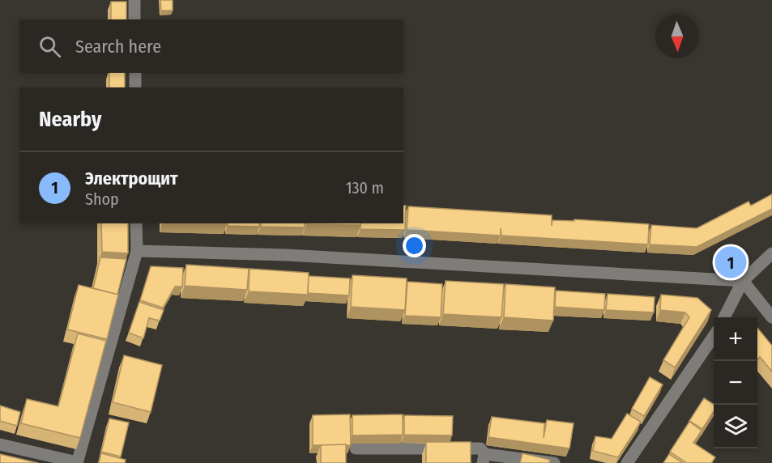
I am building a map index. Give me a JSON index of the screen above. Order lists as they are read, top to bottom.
{
  "north": "bottom",
  "page": {
    "search": "Search here",
    "heading": "Nearby",
    "list": [
      {
        "mark": "1",
        "name": "Электрощит",
        "note": "Shop",
        "value": "130 m"
      }
    ],
    "pins": "1",
    "map_buttons": ["+", "−"]
  }
}
